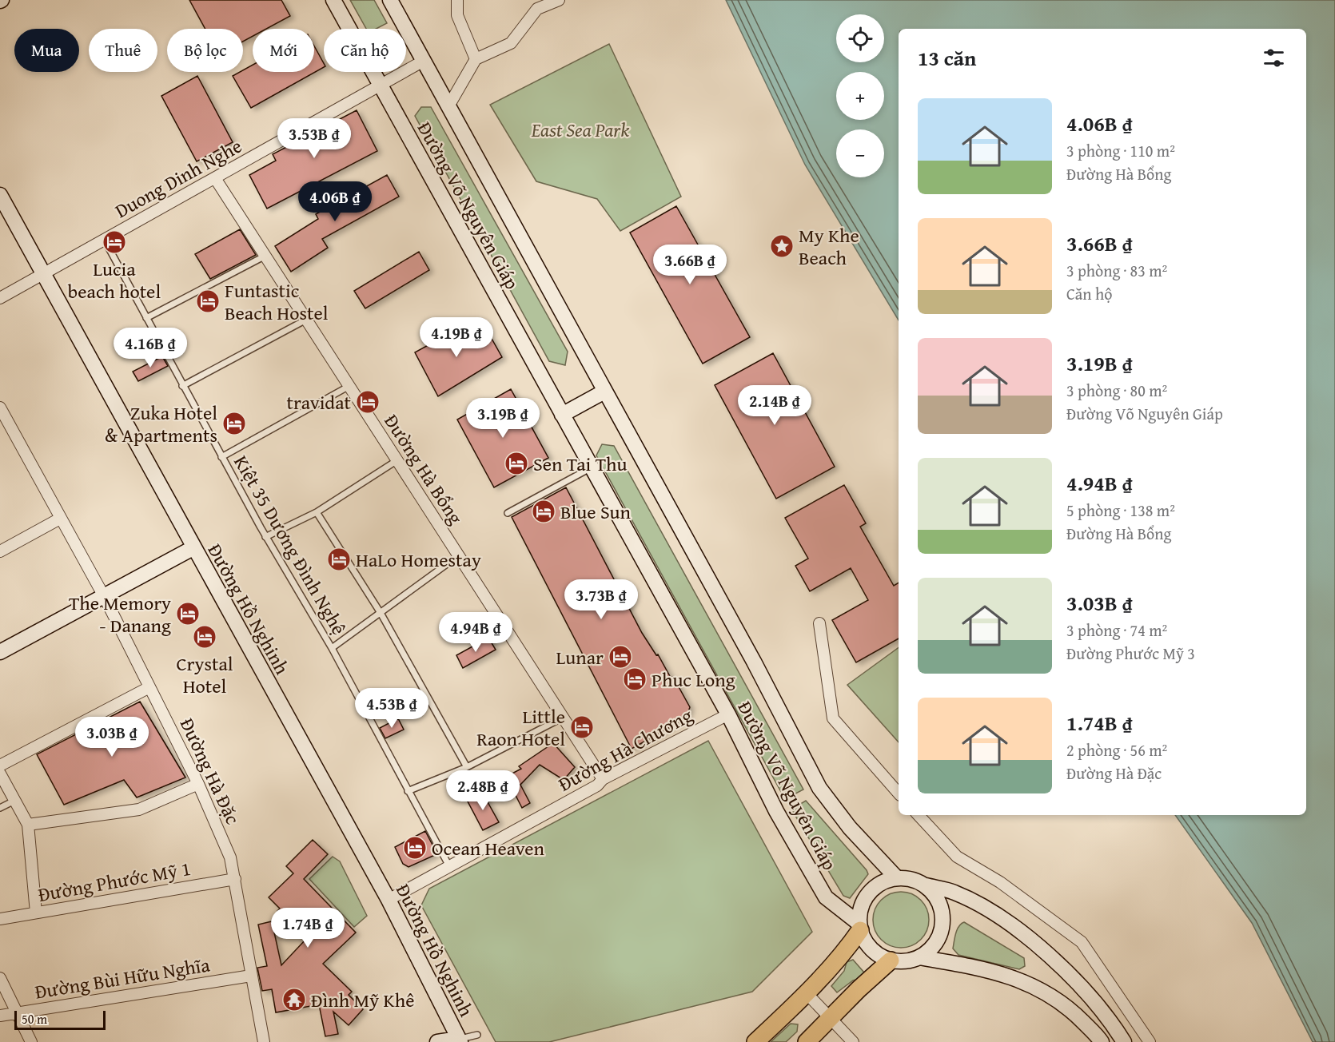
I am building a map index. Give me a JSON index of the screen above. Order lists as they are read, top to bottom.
{
  "streets": {
    "main road": ["Đường Võ Nguyên Giáp", "Đường Hồ Nghinh"],
    "street": [
      "Duong Dinh Nghe",
      "Đường Hà Bổng",
      "Đường Hà Chương",
      "Đường Hà Đặc",
      "Đường Phước Mỹ 1",
      "Đường Bùi Hữu Nghĩa"
    ],
    "lane": ["Kiệt 35 Dương Đình Nghệ"]
  },
  "crossings": [
    ["Duong Dinh Nghe", "Đường Võ Nguyên Giáp"],
    ["Duong Dinh Nghe", "Đường Hà Bổng"],
    ["Duong Dinh Nghe", "Kiệt 35 Dương Đình Nghệ"],
    ["Duong Dinh Nghe", "Đường Hồ Nghinh"],
    ["Đường Võ Nguyên Giáp", "Đường Hà Chương"],
    ["Đường Hà Bổng", "Đường Hà Chương"],
    ["Kiệt 35 Dương Đình Nghệ", "Đường Hà Chương"],
    ["Đường Hồ Nghinh", "Đường Hà Chương"],
    ["Đường Hà Đặc", "Đường Phước Mỹ 1"],
    ["Đường Hà Đặc", "Đường Bùi Hữu Nghĩa"]
  ],
  "parks": ["East Sea Park"],
  "places": {
    "hotel": [
      "Lucia beach hotel",
      "Funtastic Beach Hostel",
      "travidat",
      "Zuka Hotel & Apartments",
      "Sen Tai Thu",
      "Blue Sun",
      "HaLo Homestay",
      "The Memory - Danang",
      "Crystal Hotel",
      "Lunar",
      "Phuc Long",
      "Little Raon Hotel",
      "Ocean Heaven"
    ],
    "place": ["My Khe Beach"],
    "temple": ["Đình Mỹ Khê"]
  },
  "scale_bar": "50 m",
  "page": {
    "map_buttons": ["+", "−"],
    "chip": [
      "Mua",
      "Thuê",
      "Bộ lọc",
      "Mới",
      "Căn hộ"
    ],
    "heading": "13 căn",
    "list": [
      {
        "name": "4.06B ₫",
        "note": "3 phòng · 110 m² · Đường Hà Bổng"
      },
      {
        "name": "3.66B ₫",
        "note": "3 phòng · 83 m² · Căn hộ"
      },
      {
        "name": "3.19B ₫",
        "note": "3 phòng · 80 m² · Đường Võ Nguyên Giáp"
      },
      {
        "name": "4.94B ₫",
        "note": "5 phòng · 138 m² · Đường Hà Bổng"
      },
      {
        "name": "3.03B ₫",
        "note": "3 phòng · 74 m² · Đường Phước Mỹ 3"
      },
      {
        "name": "1.74B ₫",
        "note": "2 phòng · 56 m² · Đường Hà Đặc"
      }
    ],
    "price": [
      "3.53B ₫",
      "4.06B ₫",
      "3.66B ₫",
      "4.19B ₫",
      "4.16B ₫",
      "2.14B ₫",
      "3.19B ₫",
      "3.73B ₫",
      "4.94B ₫",
      "4.53B ₫",
      "3.03B ₫",
      "2.48B ₫",
      "1.74B ₫"
    ],
    "scale": "50 m"
  }
}
